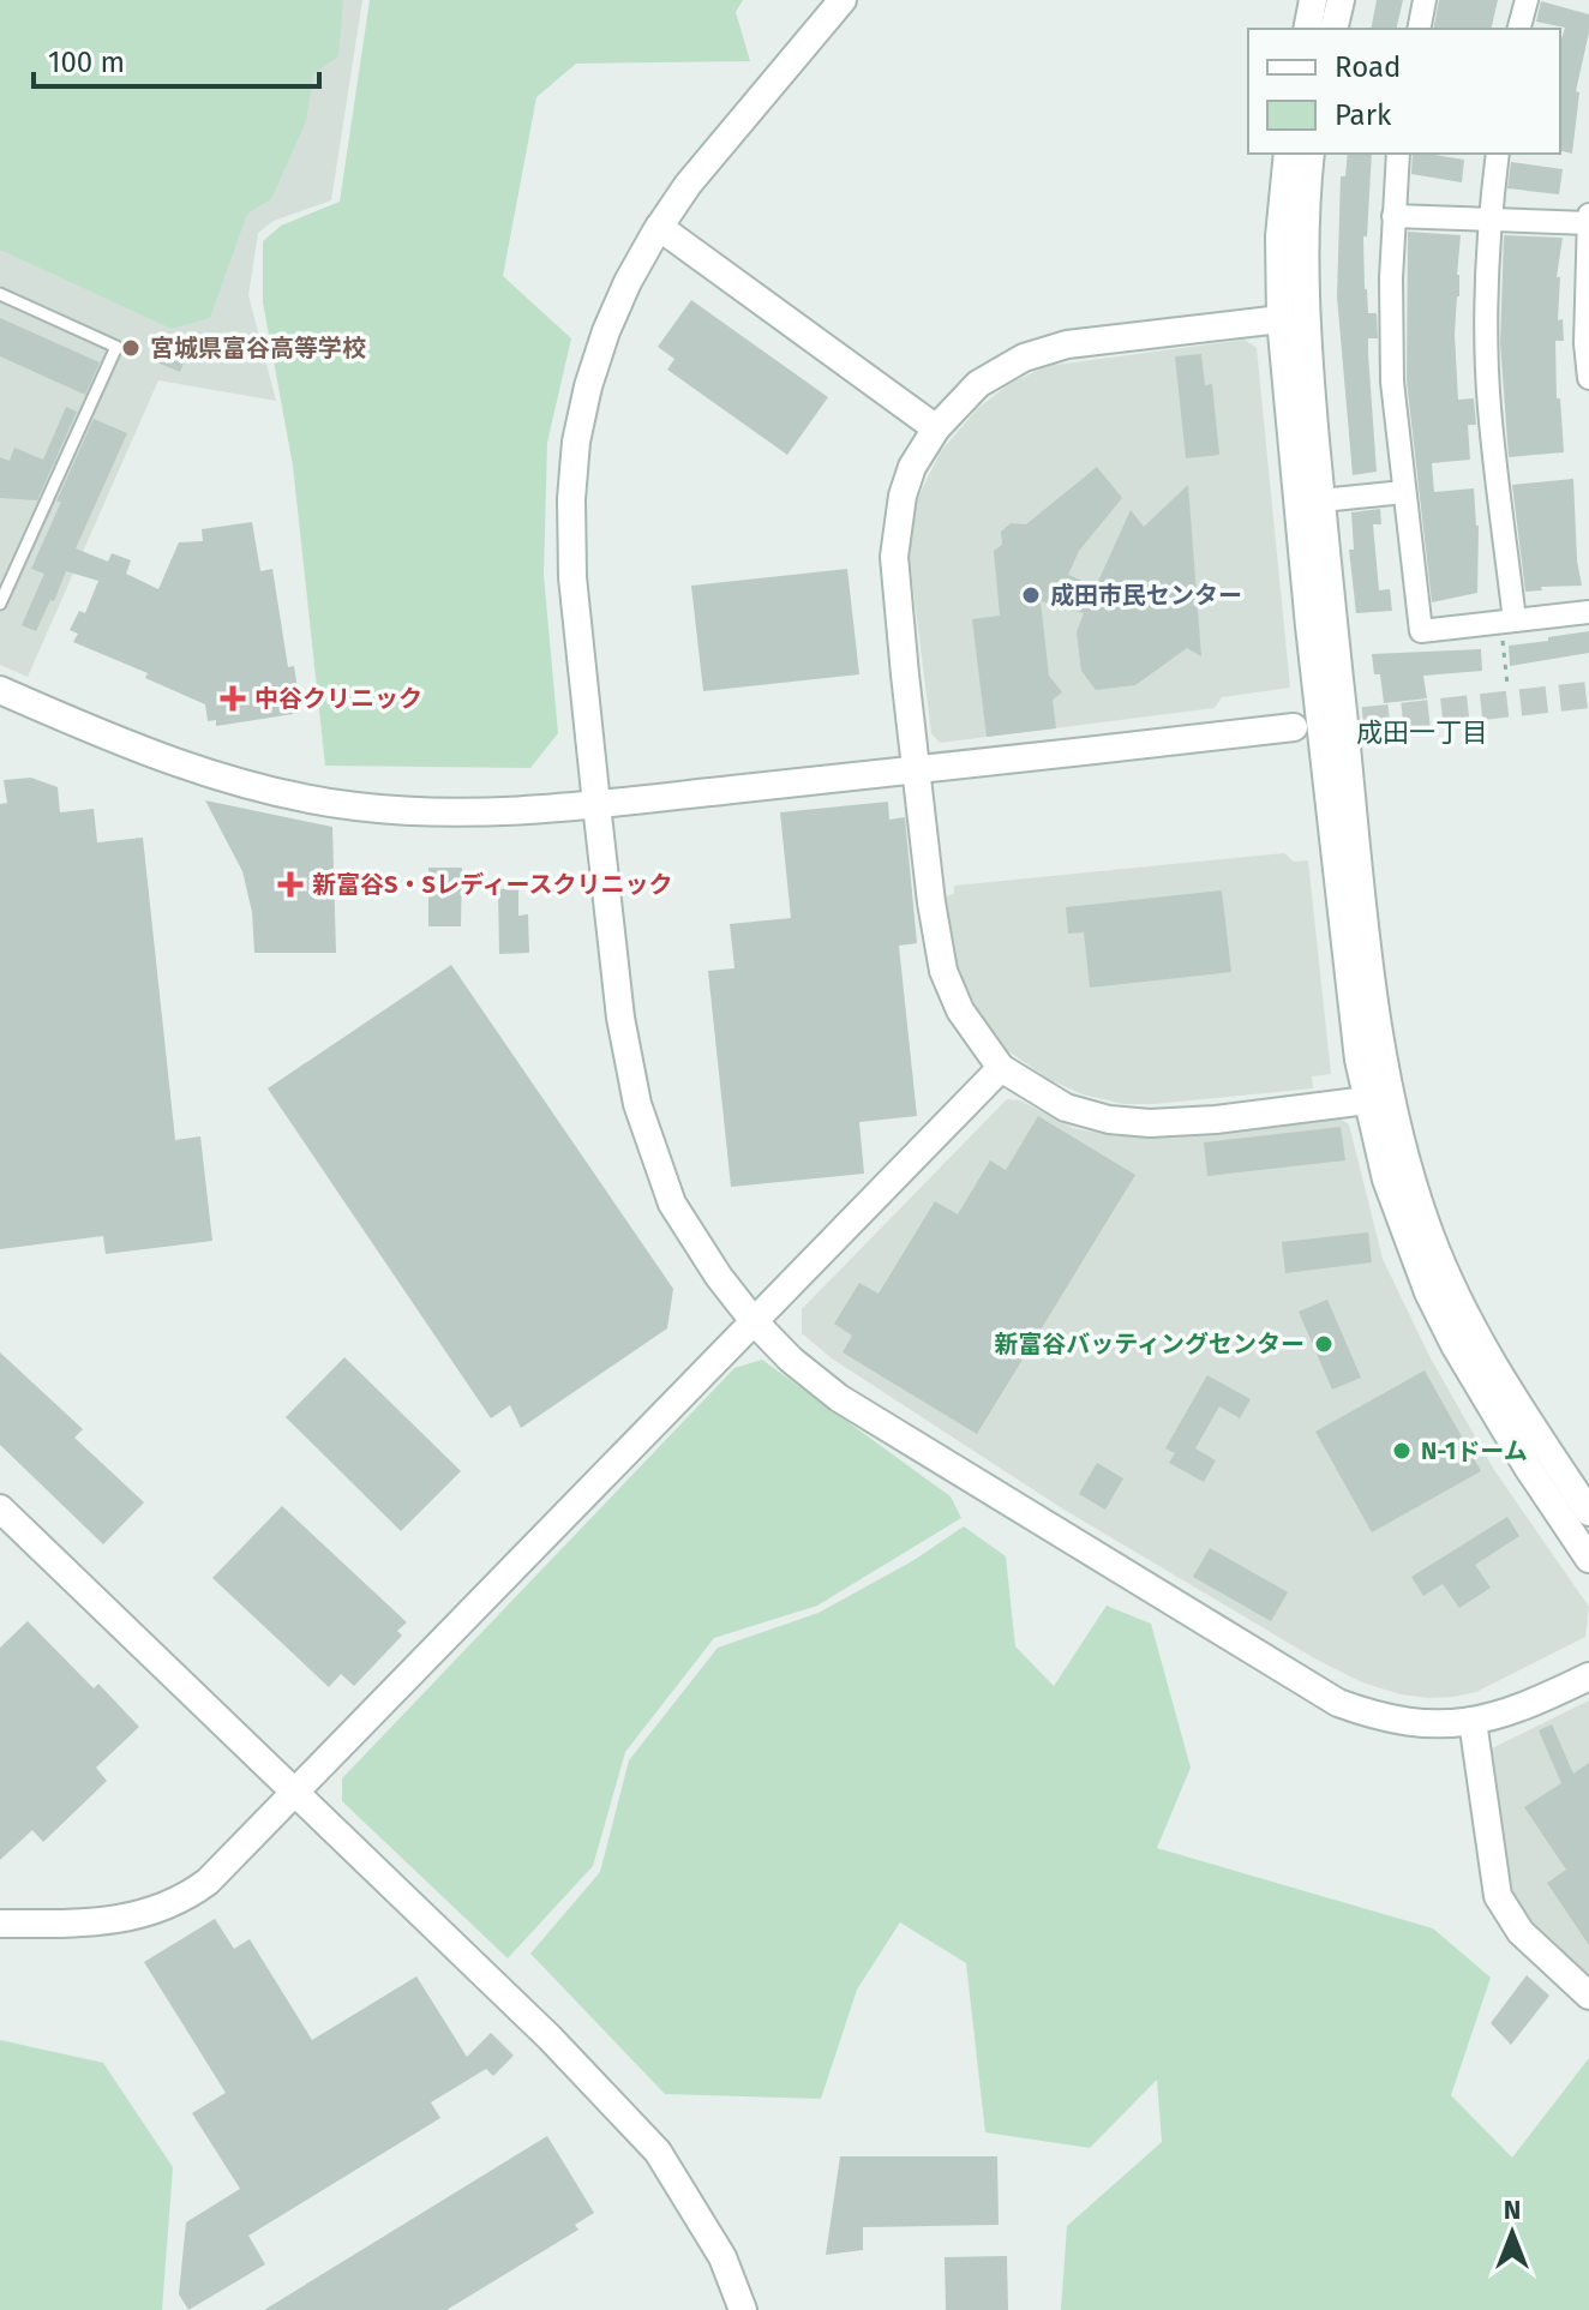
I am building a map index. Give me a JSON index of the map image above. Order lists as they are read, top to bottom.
{
  "districts": ["成田一丁目"],
  "places": {
    "other": [
      "宮城県富谷高等学校",
      "成田市民センター",
      "新富谷バッティングセンター",
      "N-1ドーム"
    ],
    "health": ["中谷クリニック", "新富谷S・Sレディースクリニック"]
  },
  "legend": ["Road", "Park"],
  "scale_bar": "100 m",
  "north": "top"
}
